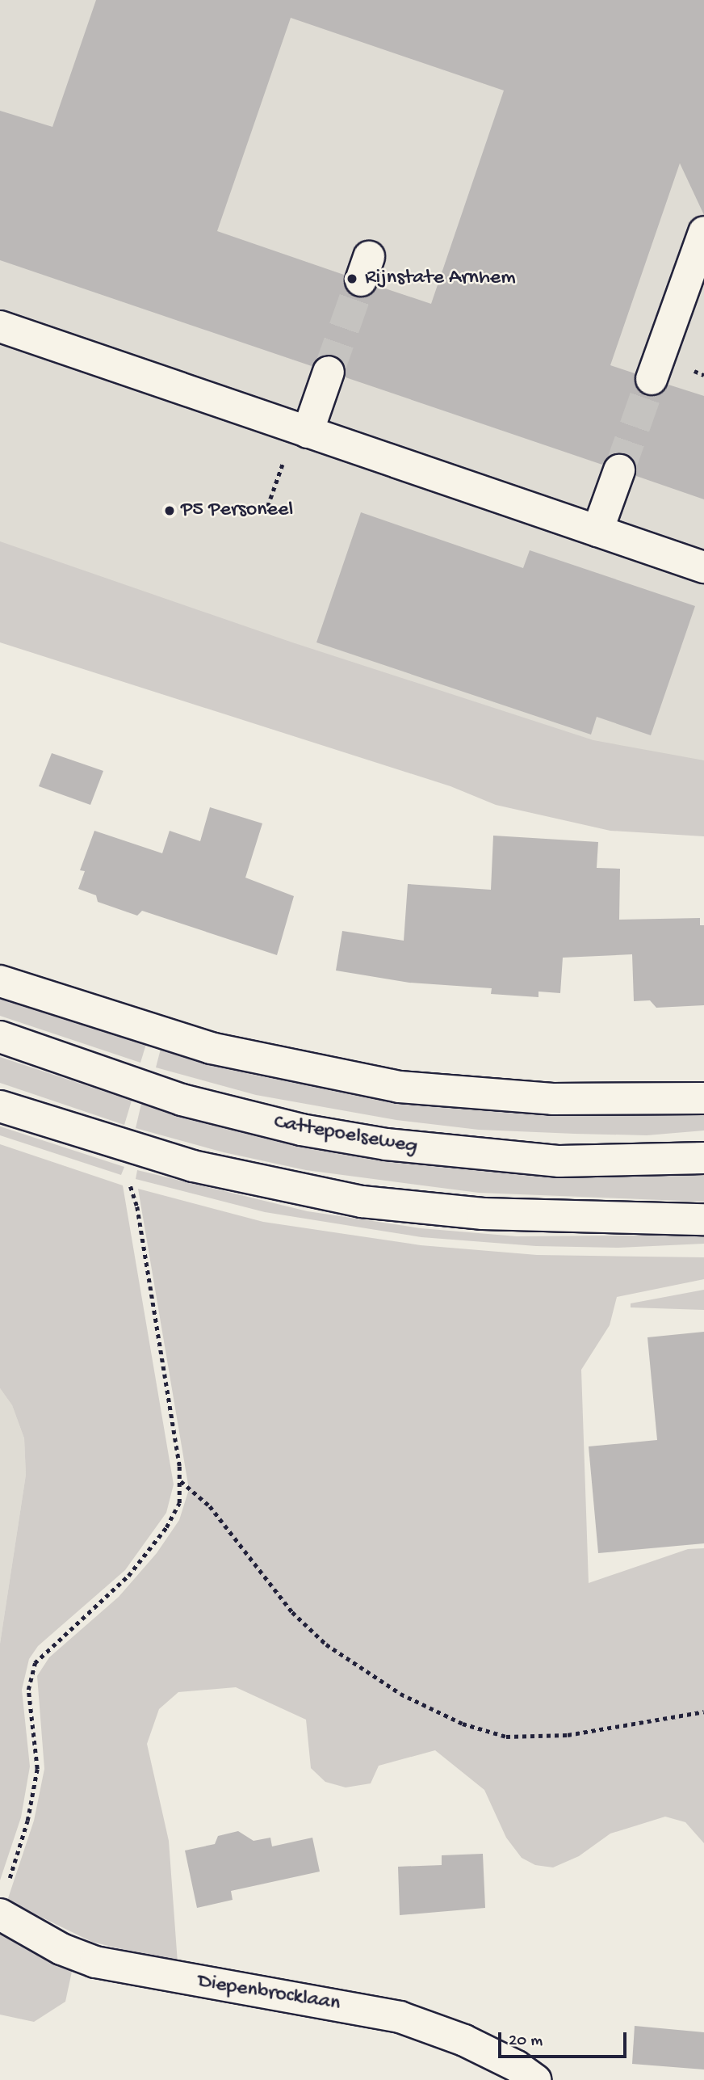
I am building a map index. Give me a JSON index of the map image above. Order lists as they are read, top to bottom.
{
  "streets": {
    "street": ["Cattepoelseweg", "Diepenbrocklaan"]
  },
  "places": ["Rijnstate Arnhem", "P5 Personeel"],
  "scale_bar": "20 m"
}
